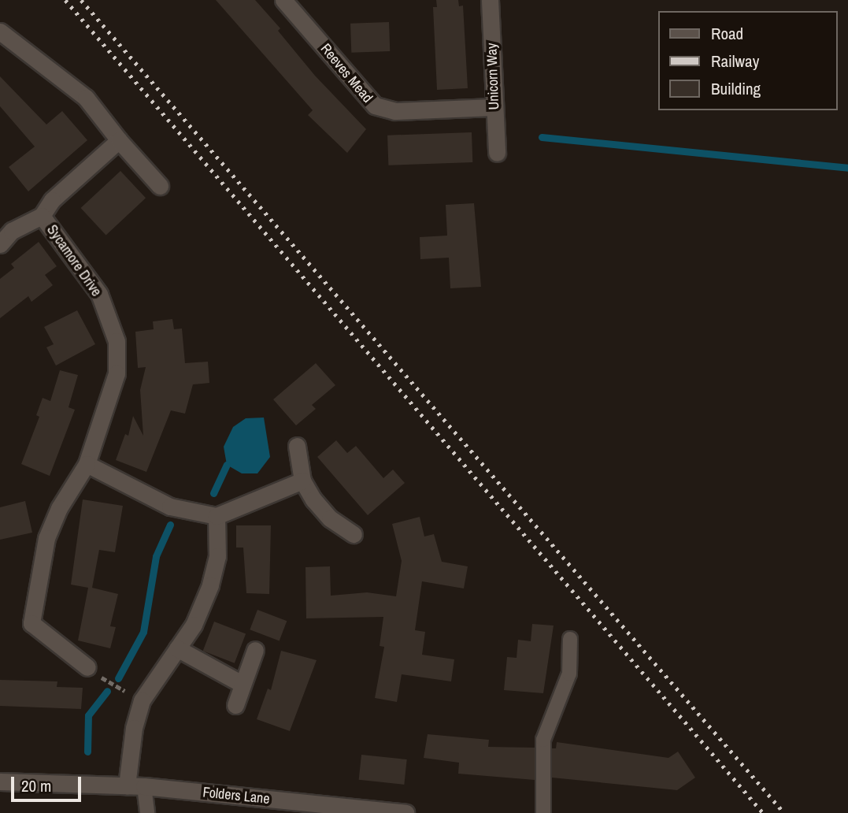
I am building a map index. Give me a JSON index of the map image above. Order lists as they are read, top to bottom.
{
  "streets": {
    "street": [
      "Reeves Mead",
      "Unicorn Way",
      "Sycamore Drive",
      "Folders Lane"
    ]
  },
  "crossings": [
    ["Reeves Mead", "Unicorn Way"]
  ],
  "legend": ["Road", "Railway", "Building"],
  "scale_bar": "20 m"
}
